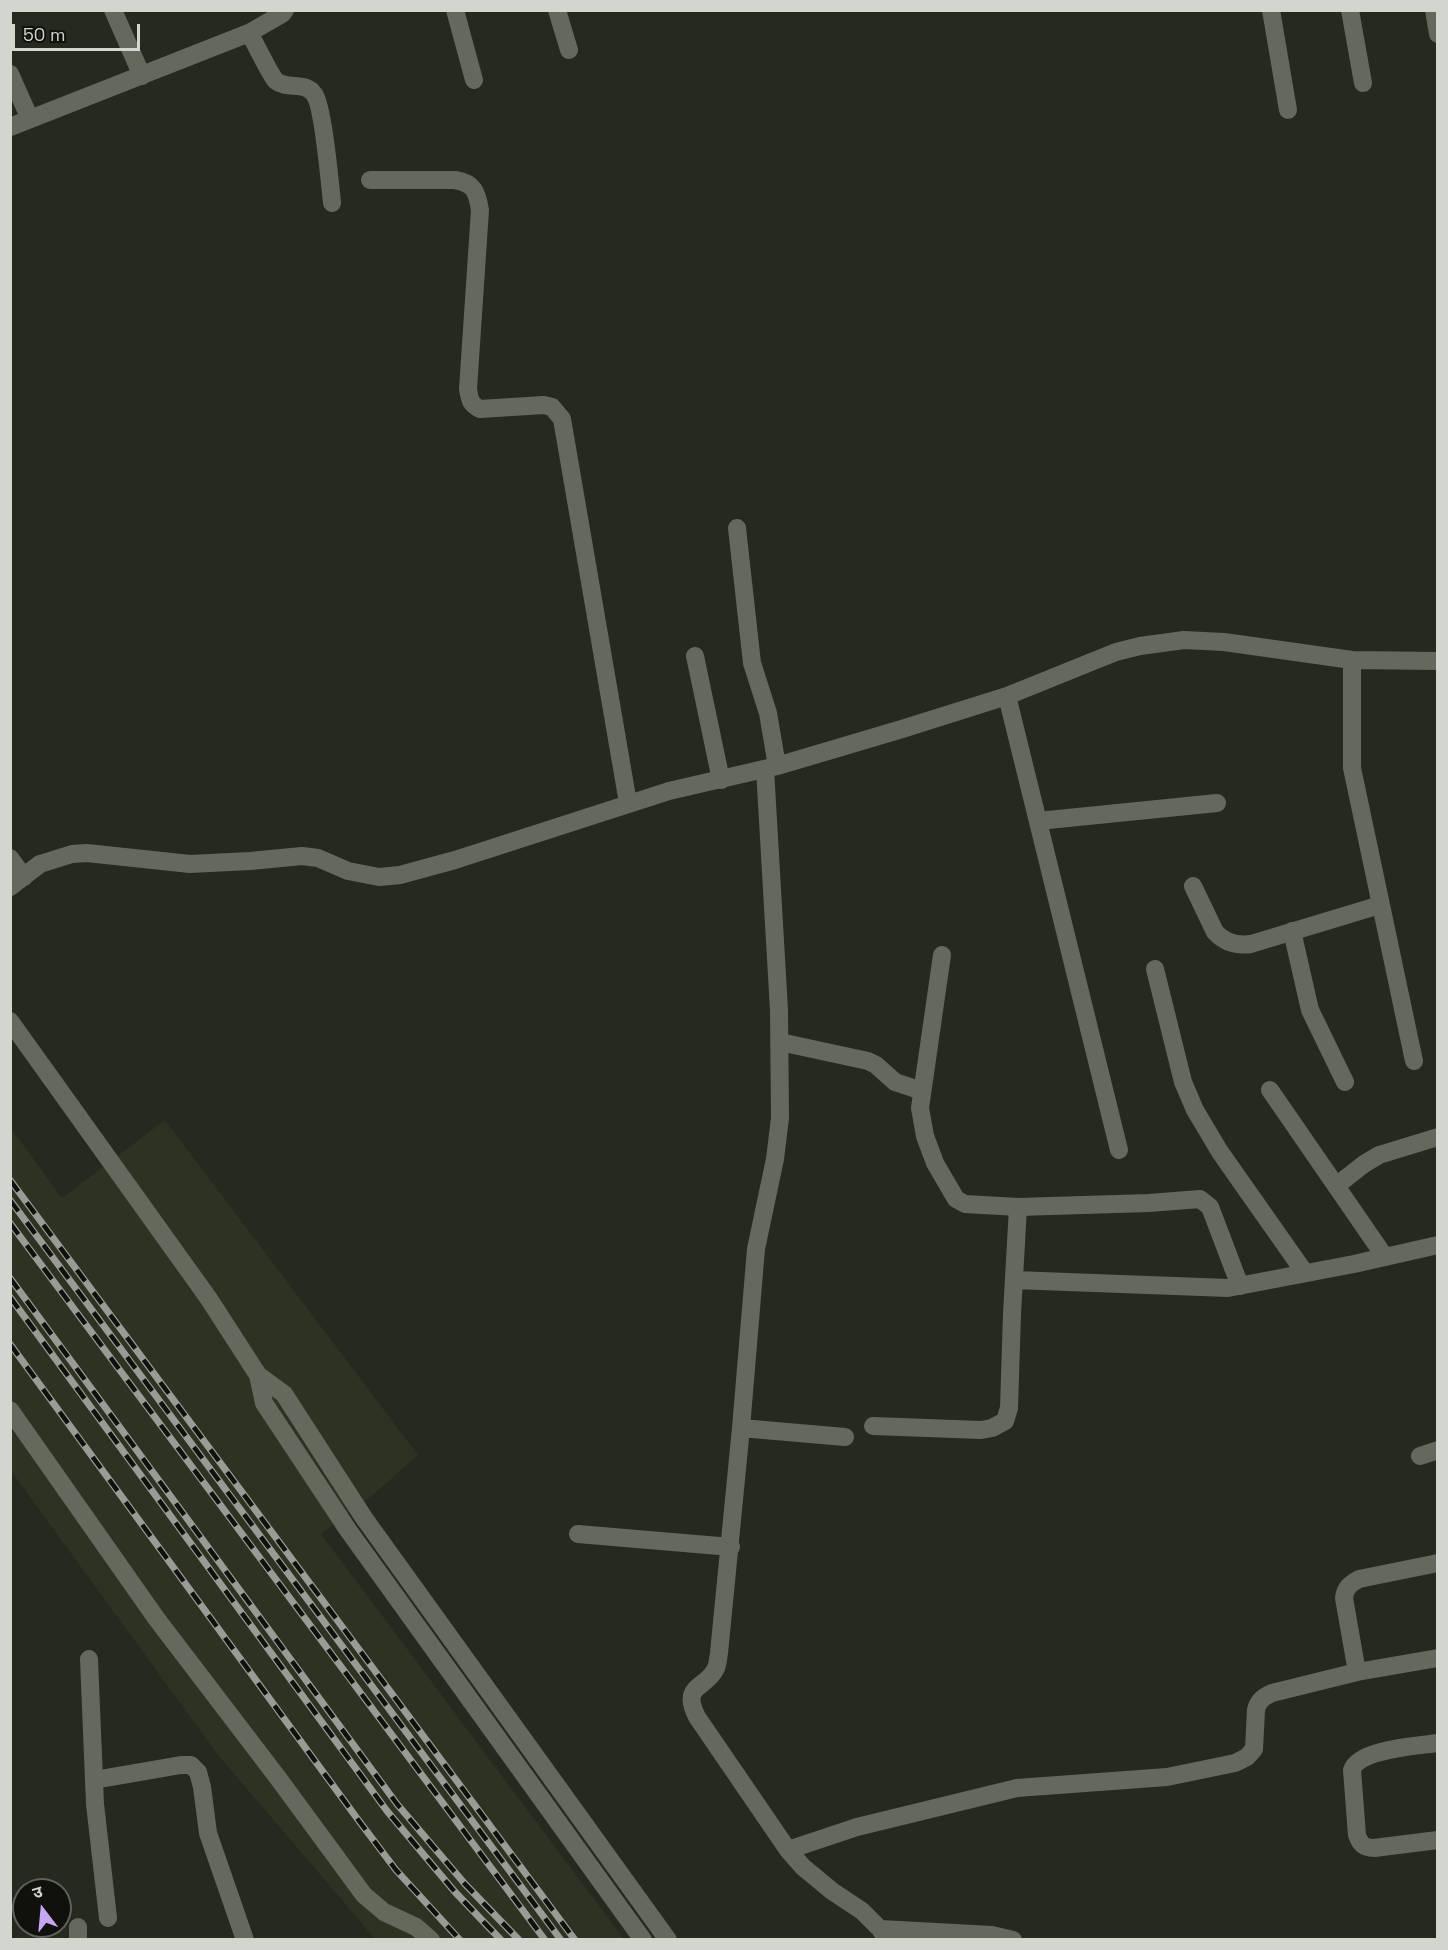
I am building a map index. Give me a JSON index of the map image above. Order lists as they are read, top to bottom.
{
  "scale_bar": "50 m",
  "north": "top"
}
